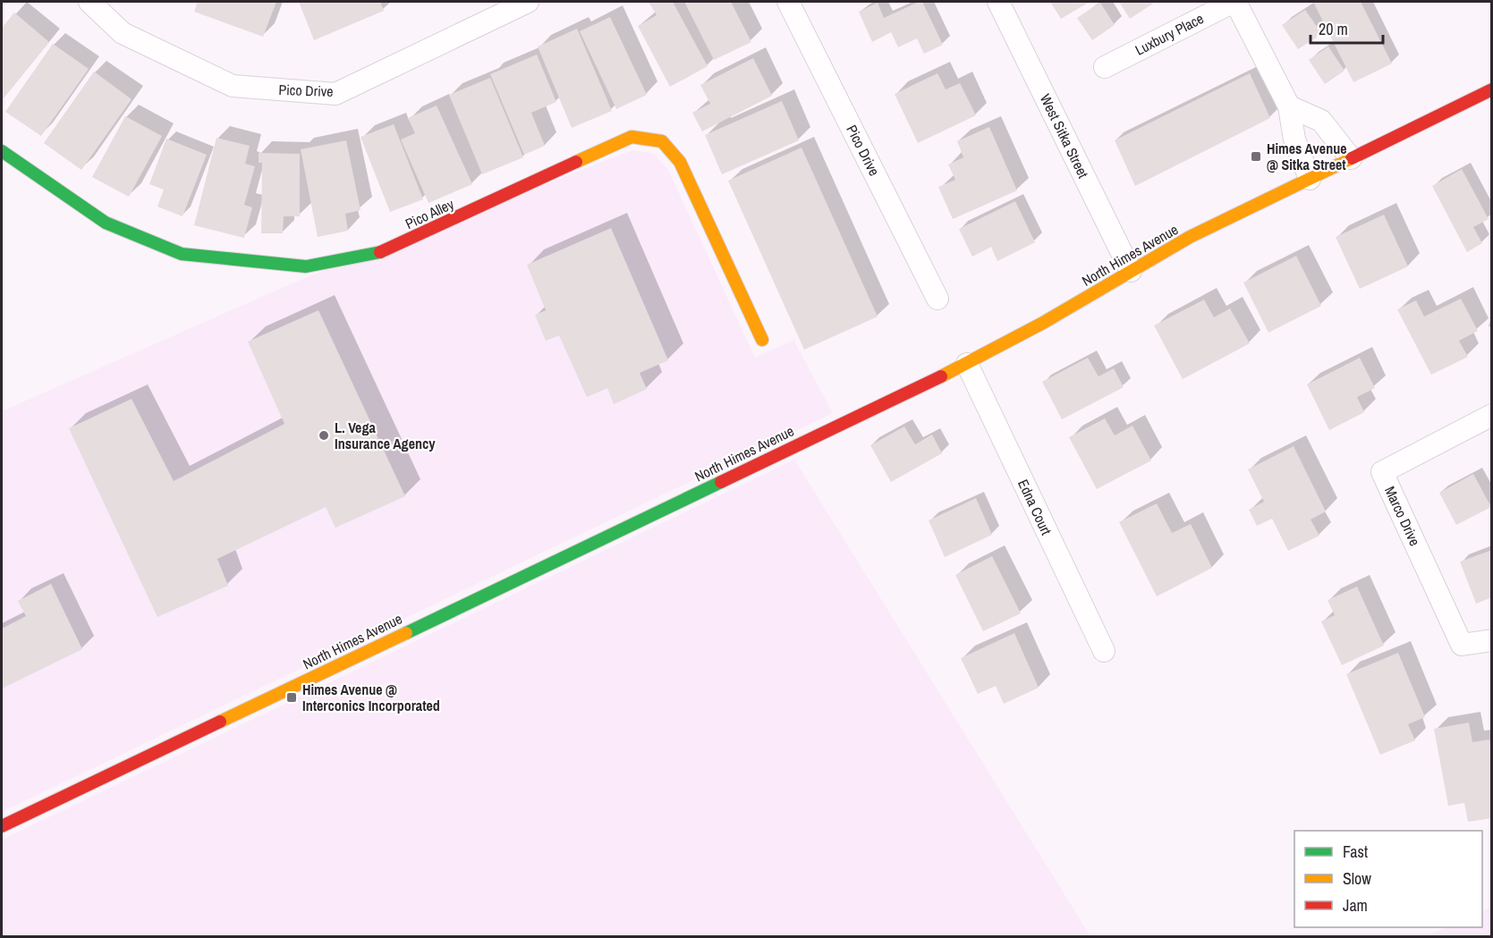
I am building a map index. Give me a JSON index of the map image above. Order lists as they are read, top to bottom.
{
  "streets": {
    "street": [
      "Luxbury Place",
      "Pico Drive",
      "West Sitka Street",
      "Pico Alley",
      "North Himes Avenue",
      "Edna Court",
      "Marco Drive"
    ]
  },
  "crossings": [
    ["West Sitka Street", "North Himes Avenue"],
    ["North Himes Avenue", "Edna Court"]
  ],
  "places": {
    "transit": ["Himes Avenue @ Sitka Street", "Himes Avenue @ Interconics Incorporated"],
    "other": ["L. Vega Insurance Agency"]
  },
  "legend": ["Fast", "Slow", "Jam"],
  "scale_bar": "20 m"
}
